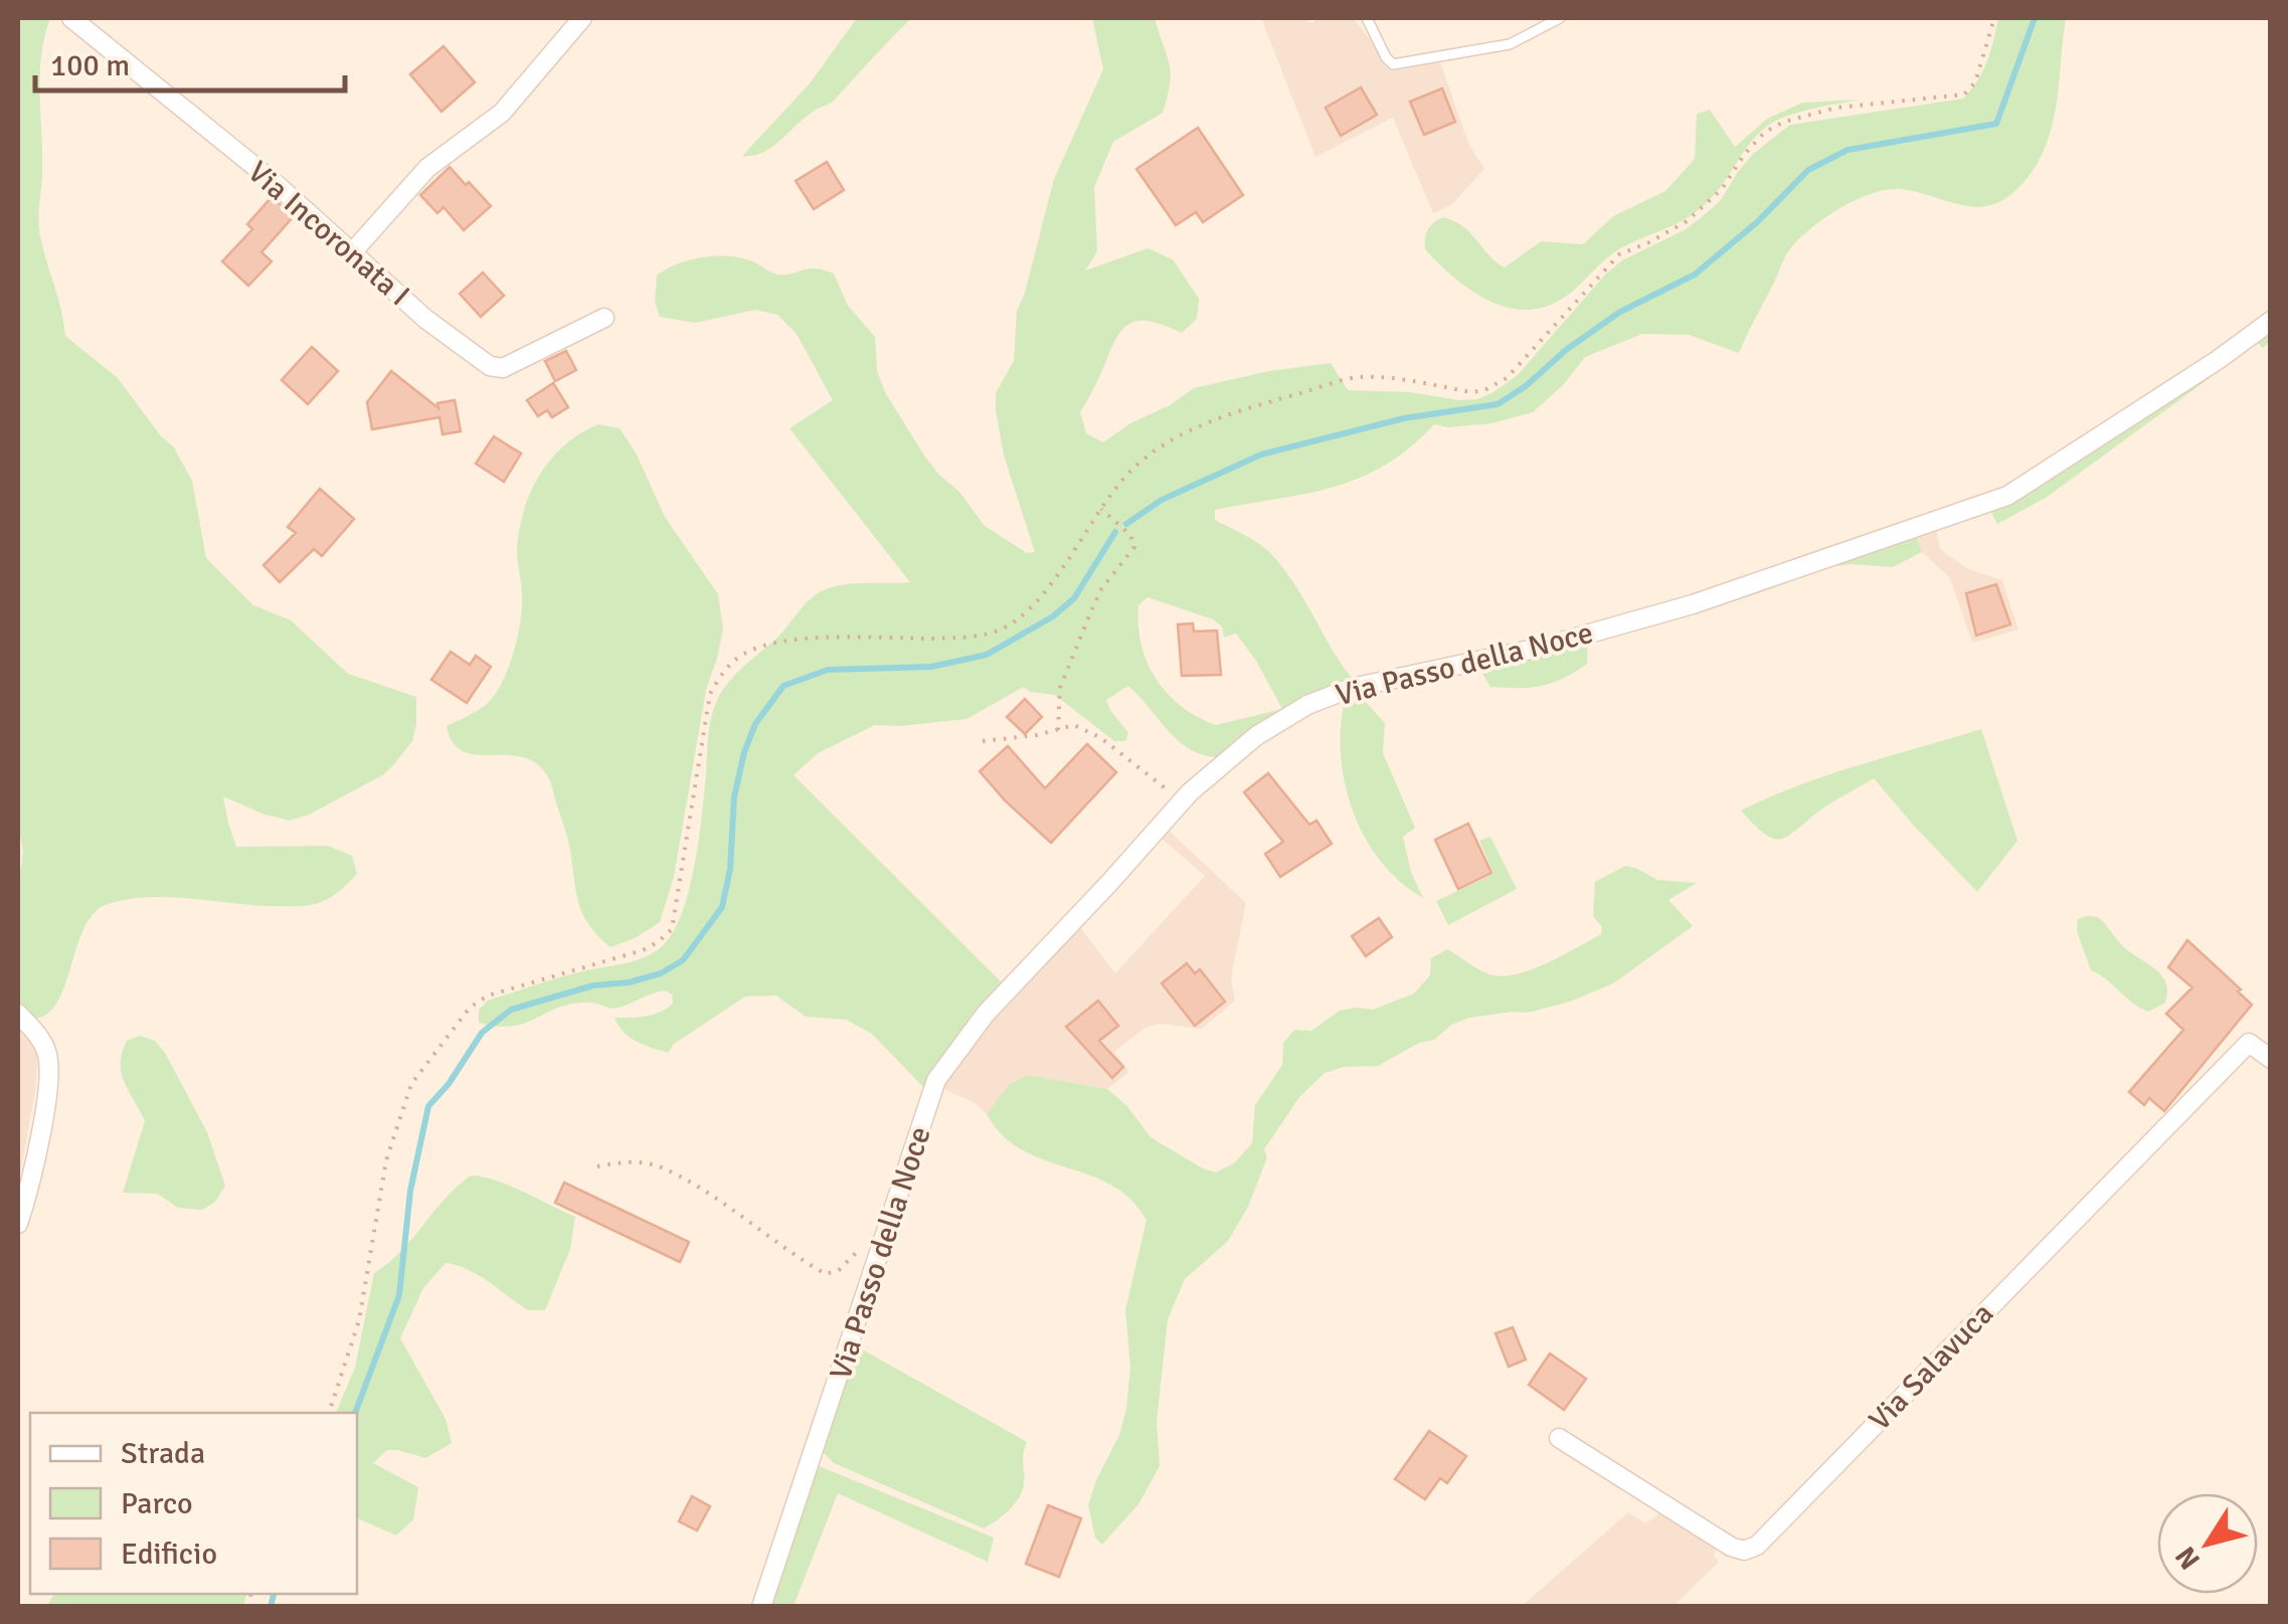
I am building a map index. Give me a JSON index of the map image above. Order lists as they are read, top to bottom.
{
  "streets": {
    "street": ["Via Incoronata I", "Via Passo della Noce", "Via Salavuca"]
  },
  "legend": ["Strada", "Parco", "Edificio"],
  "scale_bar": "100 m",
  "north": "bottom left"
}
